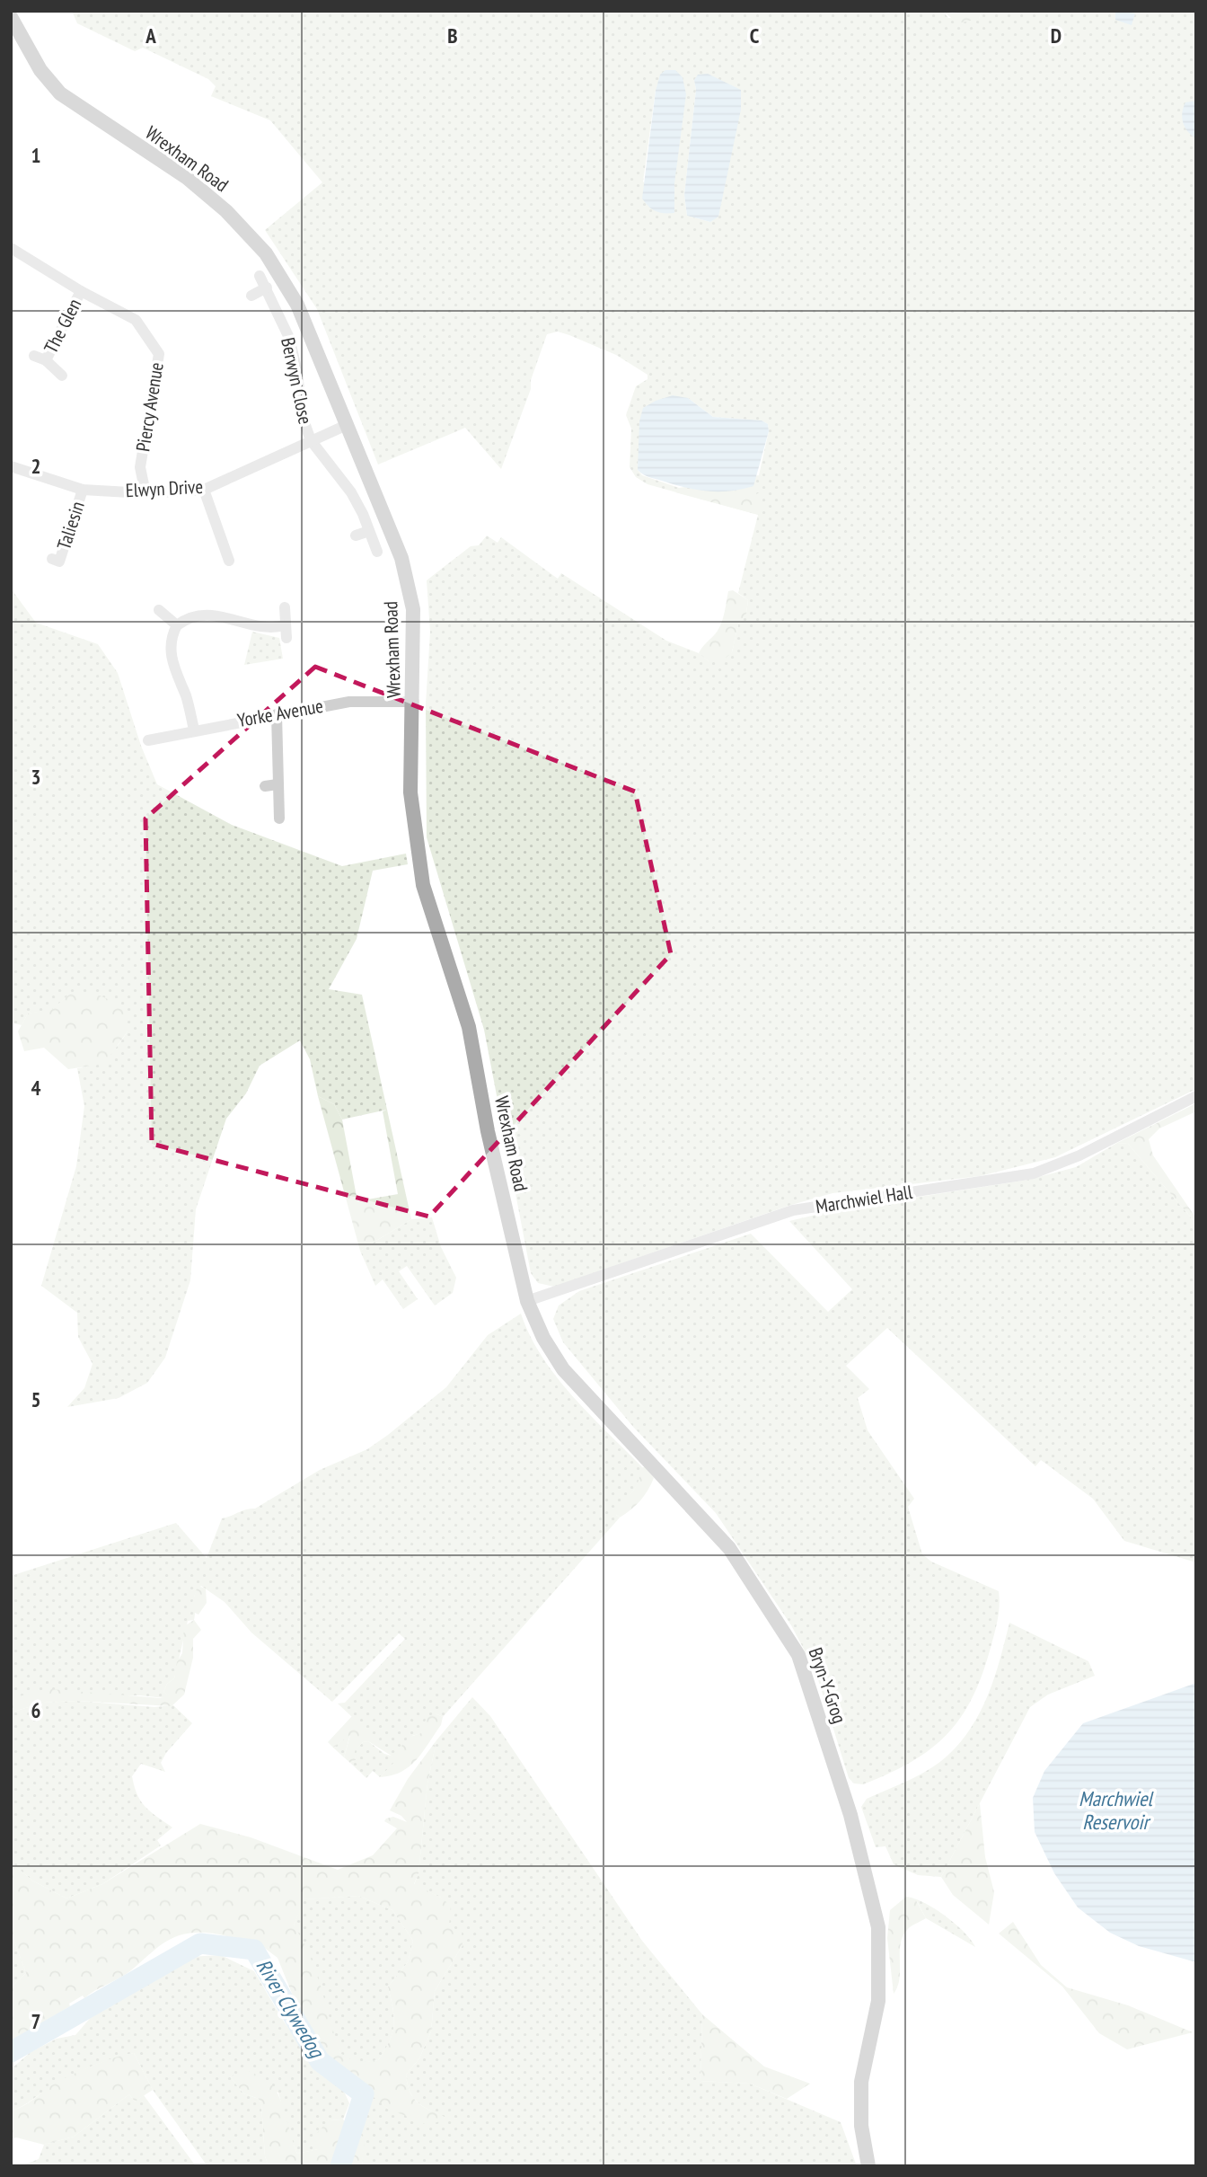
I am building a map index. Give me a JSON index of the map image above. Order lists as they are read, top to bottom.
{
  "streets": {
    "main road": ["Wrexham Road", "Bryn-Y-Grog"],
    "street": [
      "The Glen",
      "Berwyn Close",
      "Piercy Avenue",
      "Elwyn Drive",
      "Taliesin",
      "Yorke Avenue",
      "Marchwiel Hall"
    ]
  },
  "crossings": [
    ["Wrexham Road", "Elwyn Drive"],
    ["Wrexham Road", "Yorke Avenue"],
    ["Wrexham Road", "Marchwiel Hall"],
    ["Wrexham Road", "Bryn-Y-Grog"],
    ["The Glen", "Piercy Avenue"],
    ["Berwyn Close", "Elwyn Drive"],
    ["Piercy Avenue", "Elwyn Drive"],
    ["Elwyn Drive", "Taliesin"],
    ["Marchwiel Hall", "Bryn-Y-Grog"]
  ],
  "water": ["Marchwiel Reservoir", "River Clywedog"],
  "grid": {
    "columns": [
      "A",
      "B",
      "C",
      "D"
    ],
    "rows": [
      "1",
      "2",
      "3",
      "4",
      "5",
      "6",
      "7"
    ]
  }
}
